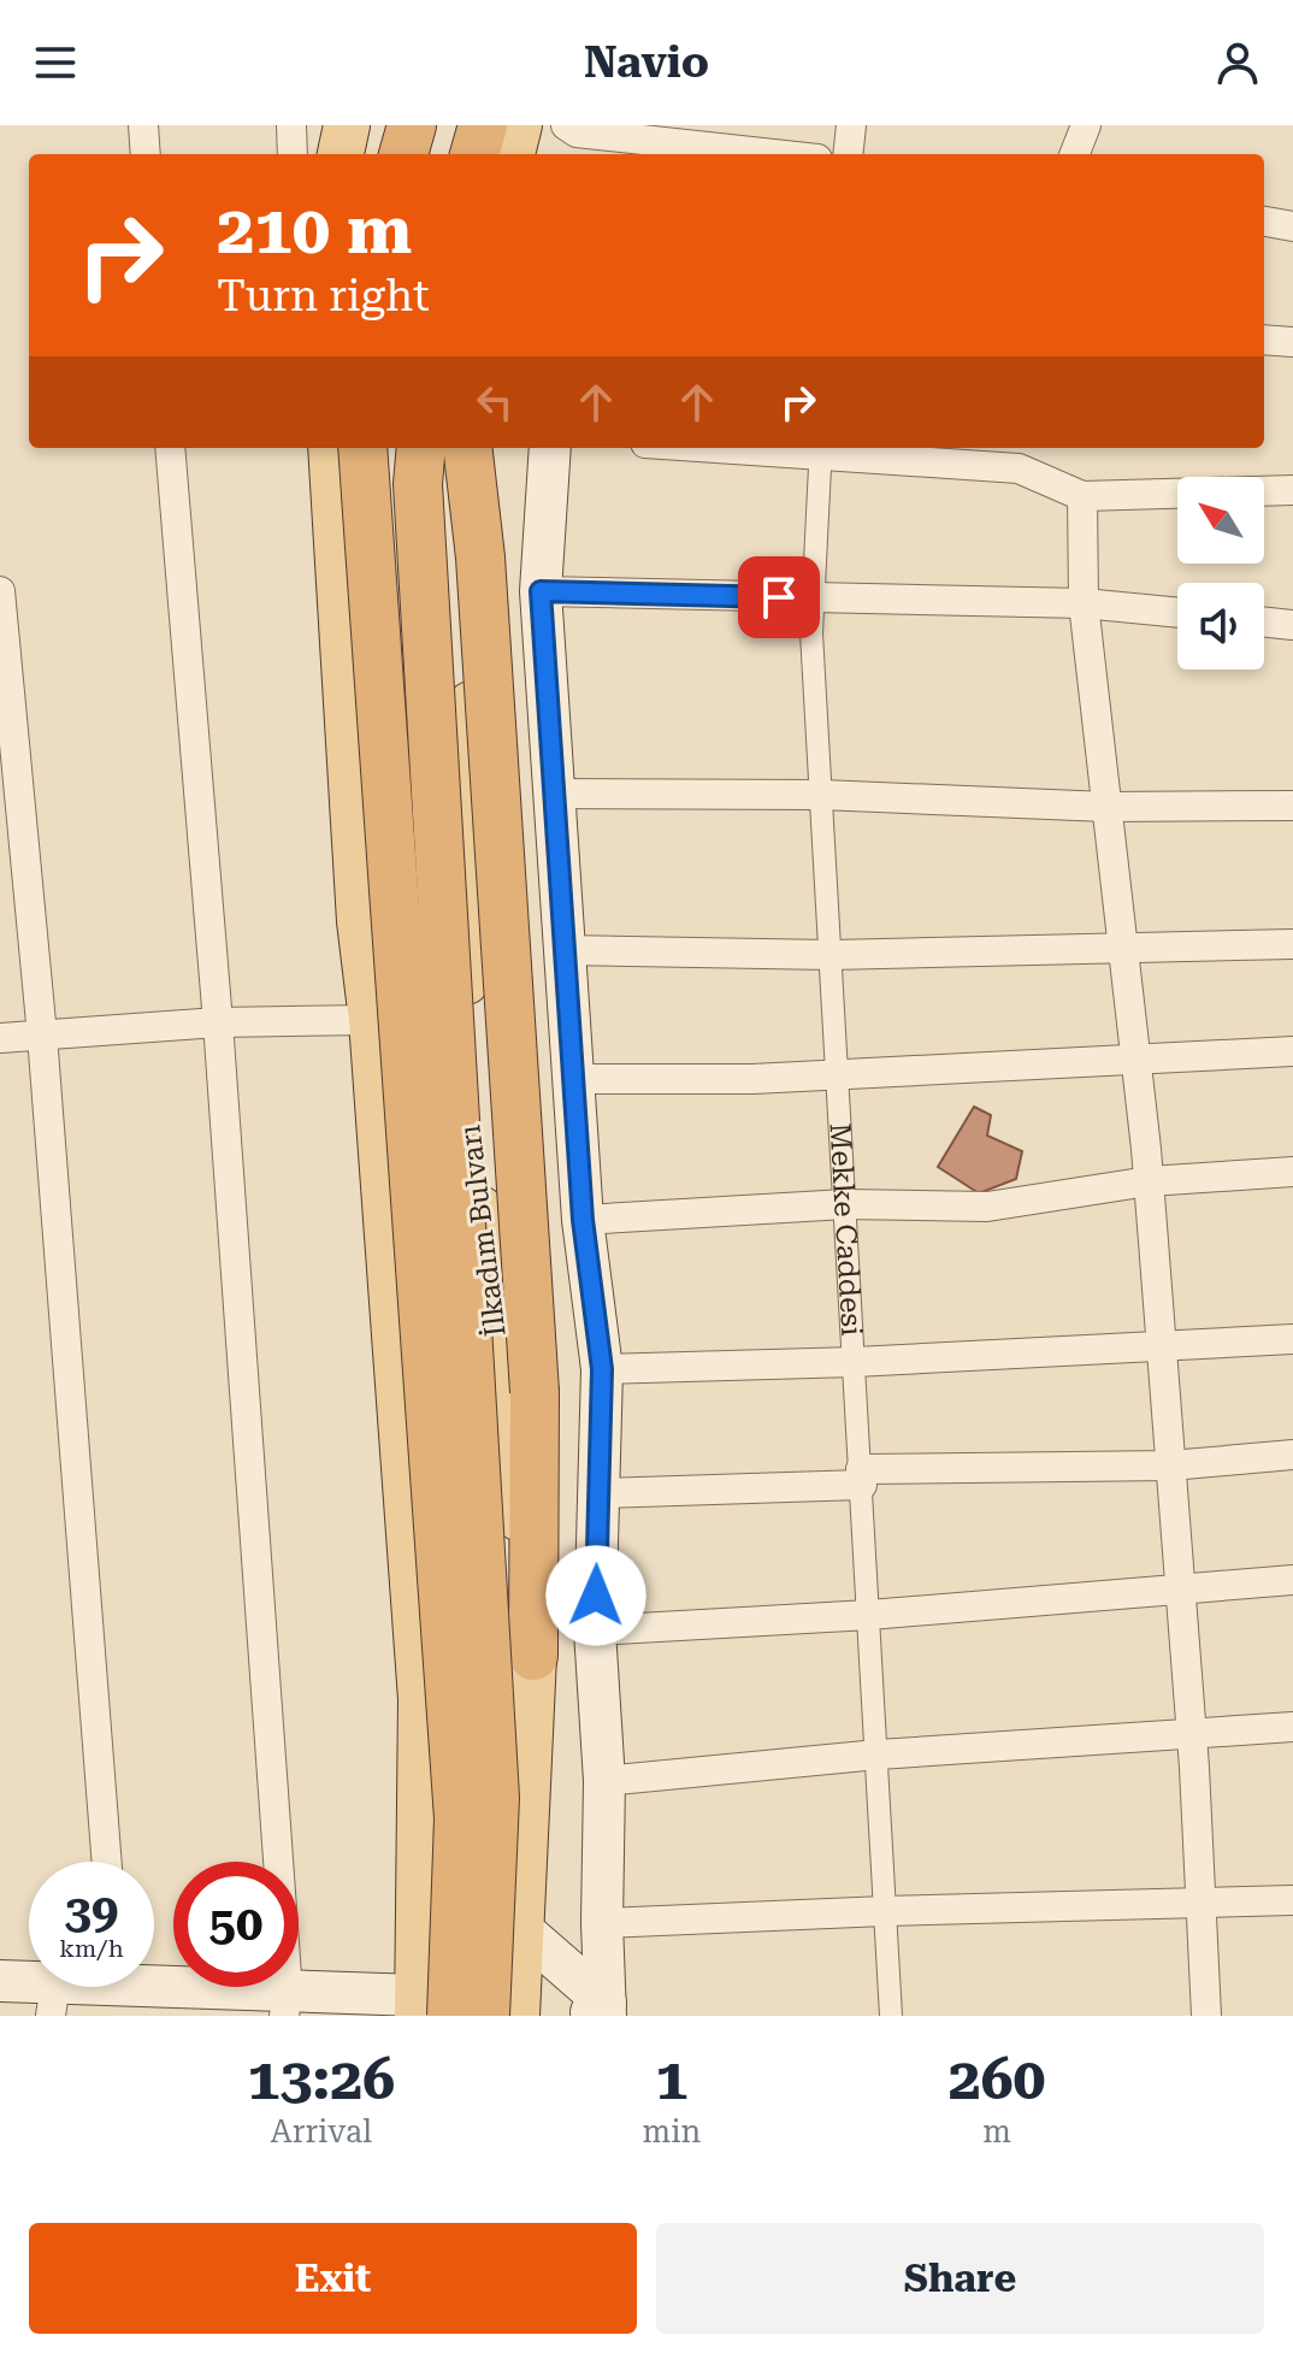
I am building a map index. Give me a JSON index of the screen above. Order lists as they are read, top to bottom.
{
  "streets": {
    "highway": ["İlkadım Bulvarı"],
    "street": ["Mekke Caddesi"]
  },
  "north": "top left",
  "page": {
    "header": "Navio",
    "turn": ["210 m", "Turn right"],
    "speed": "39 km/h",
    "limit": "50",
    "eta": [
      "13:26",
      "Arrival",
      "1",
      "min",
      "260",
      "m"
    ],
    "buttons": ["Exit", "Share"]
  }
}
